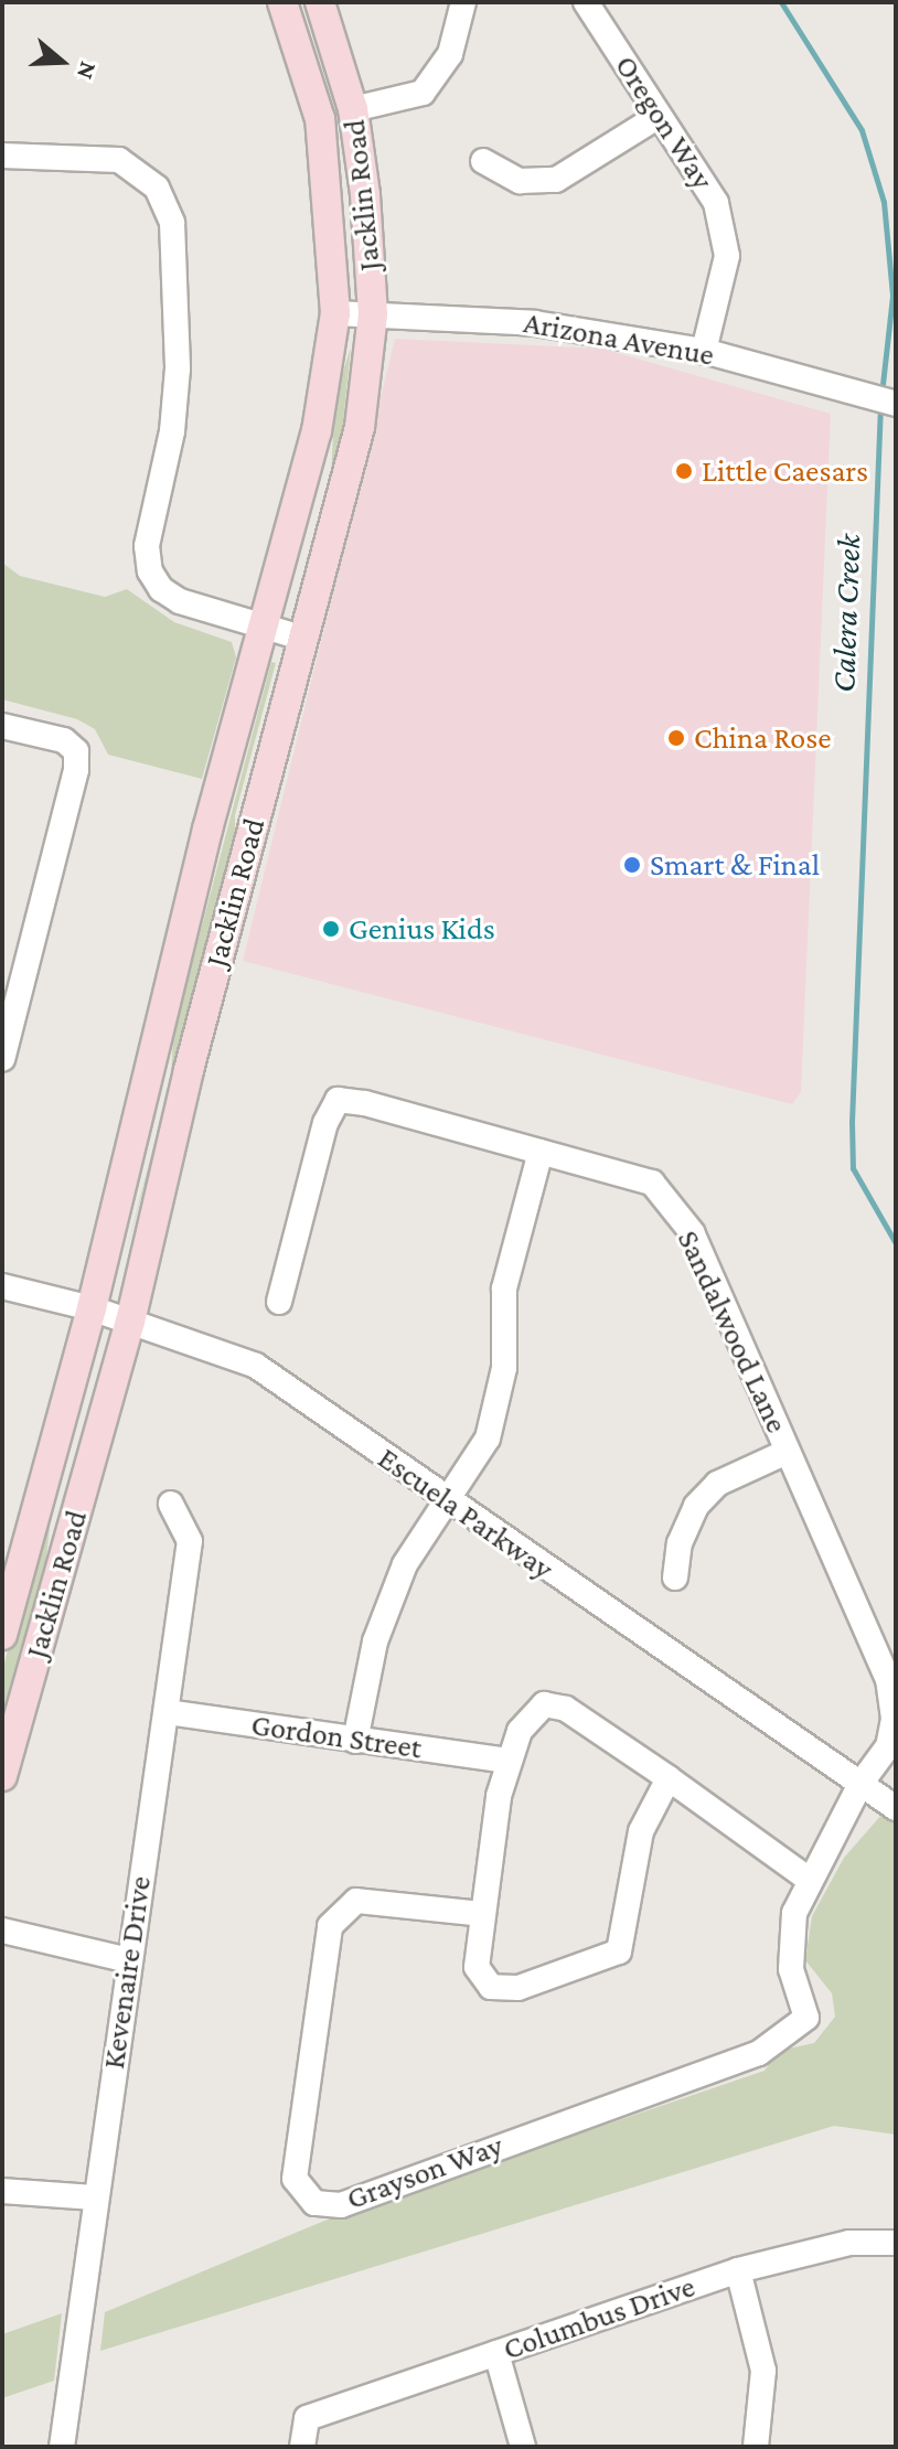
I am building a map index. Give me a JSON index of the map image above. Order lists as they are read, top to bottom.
{
  "streets": {
    "main road": ["Jacklin Road"],
    "street": [
      "Oregon Way",
      "Arizona Avenue",
      "Sandalwood Lane",
      "Escuela Parkway",
      "Gordon Street",
      "Kevenaire Drive",
      "Grayson Way",
      "Columbus Drive"
    ]
  },
  "crossings": [
    ["Oregon Way", "Arizona Avenue"],
    ["Jacklin Road", "Arizona Avenue"],
    ["Jacklin Road", "Escuela Parkway"],
    ["Sandalwood Lane", "Escuela Parkway"],
    ["Sandalwood Lane", "Grayson Way"],
    ["Gordon Street", "Kevenaire Drive"]
  ],
  "water": ["Calera Creek"],
  "places": [
    "Little Caesars",
    "China Rose",
    "Smart & Final",
    "Genius Kids"
  ],
  "north": "right"
}
